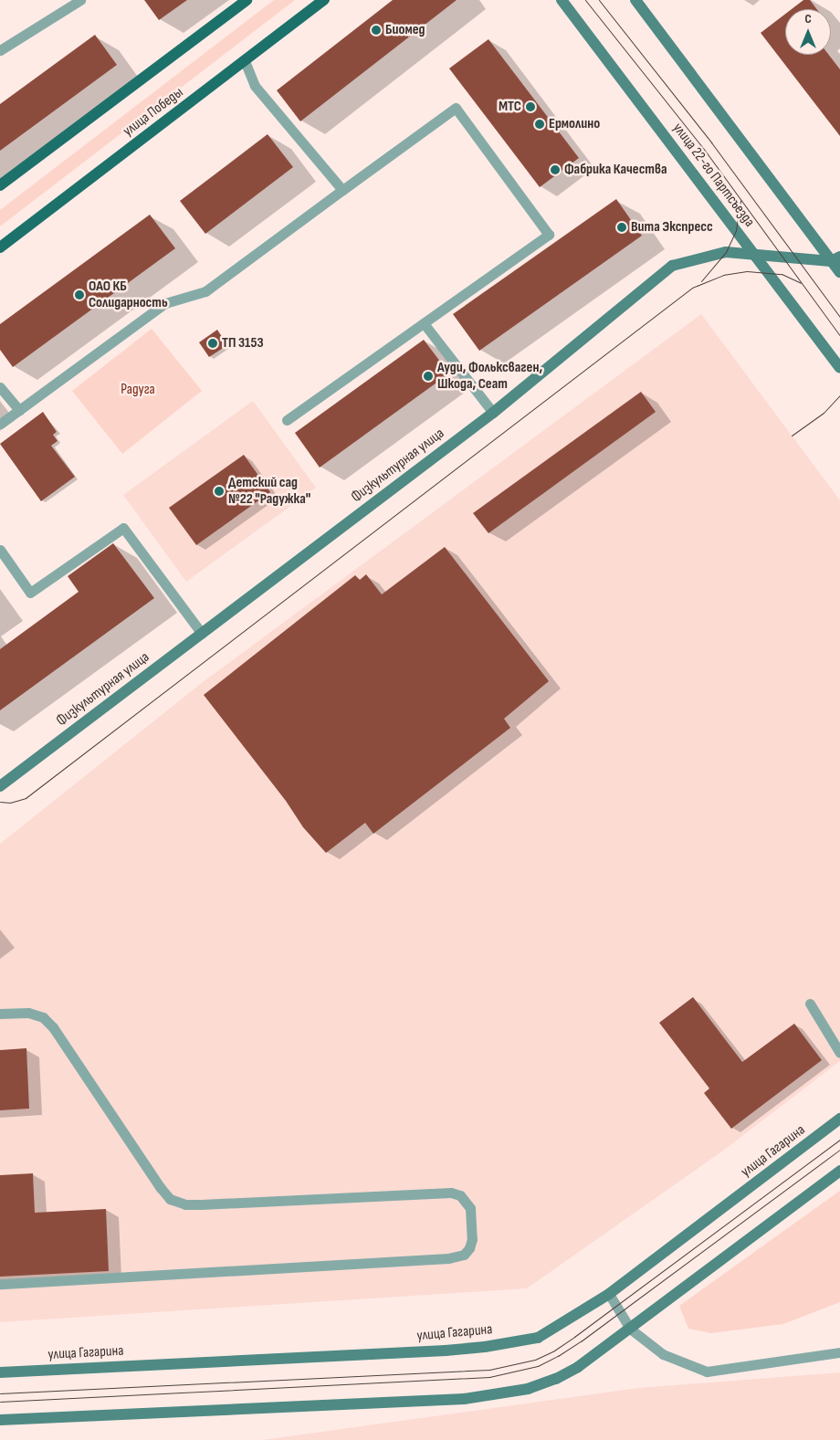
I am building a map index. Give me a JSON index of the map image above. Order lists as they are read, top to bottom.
{
  "streets": {
    "main road": [
      "улица Победы",
      "улица 22-го Партсъезда",
      "Физкультурная улица",
      "улица Гагарина"
    ]
  },
  "crossings": [
    ["улица 22-го Партсъезда", "Физкультурная улица"]
  ],
  "parks": ["Радyга"],
  "places": [
    "Биомед",
    "МТС",
    "Ермолино",
    "Фабрика Качества",
    "Вита Экспресс",
    "ОАО КБ Солидарность",
    "ТП 3153",
    "Ауди, Фольксваген, Шкода, Сеат",
    "Детский сад №22 \"Радужка\""
  ],
  "north": "top"
}
